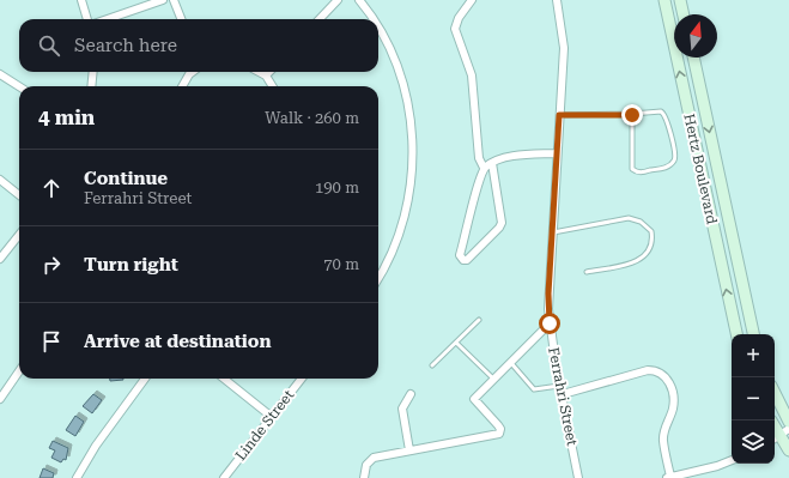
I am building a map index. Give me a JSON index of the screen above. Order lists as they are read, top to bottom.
{
  "streets": {
    "street": ["Hertz Boulevard", "Ferrahri Street", "Linde Street"]
  },
  "north": "top",
  "page": {
    "search": "Search here",
    "heading": ["4 min", "Walk · 260 m"],
    "list": [
      ["Continue", "Ferrahri Street", "190 m"],
      ["Turn right", "70 m"],
      "Arrive at destination"
    ],
    "map_buttons": ["+", "−"]
  }
}
